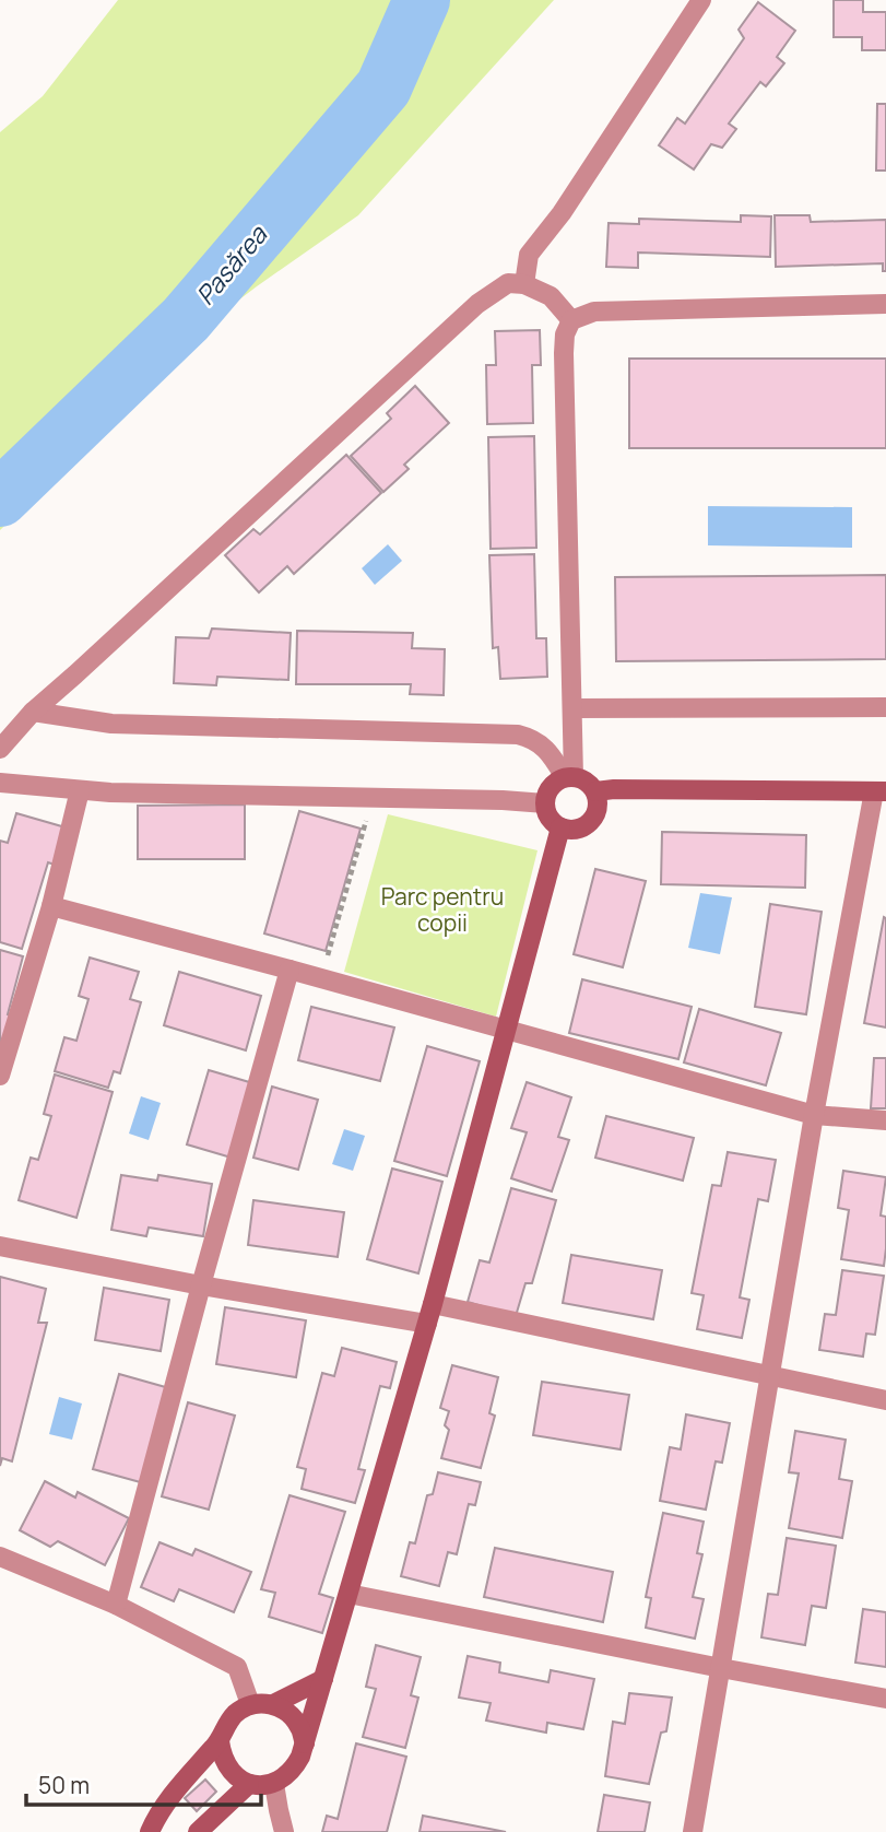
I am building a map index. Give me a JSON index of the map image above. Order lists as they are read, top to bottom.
{
  "water": ["Pasărea"],
  "parks": ["Parc pentru copii"],
  "scale_bar": "50 m"
}
